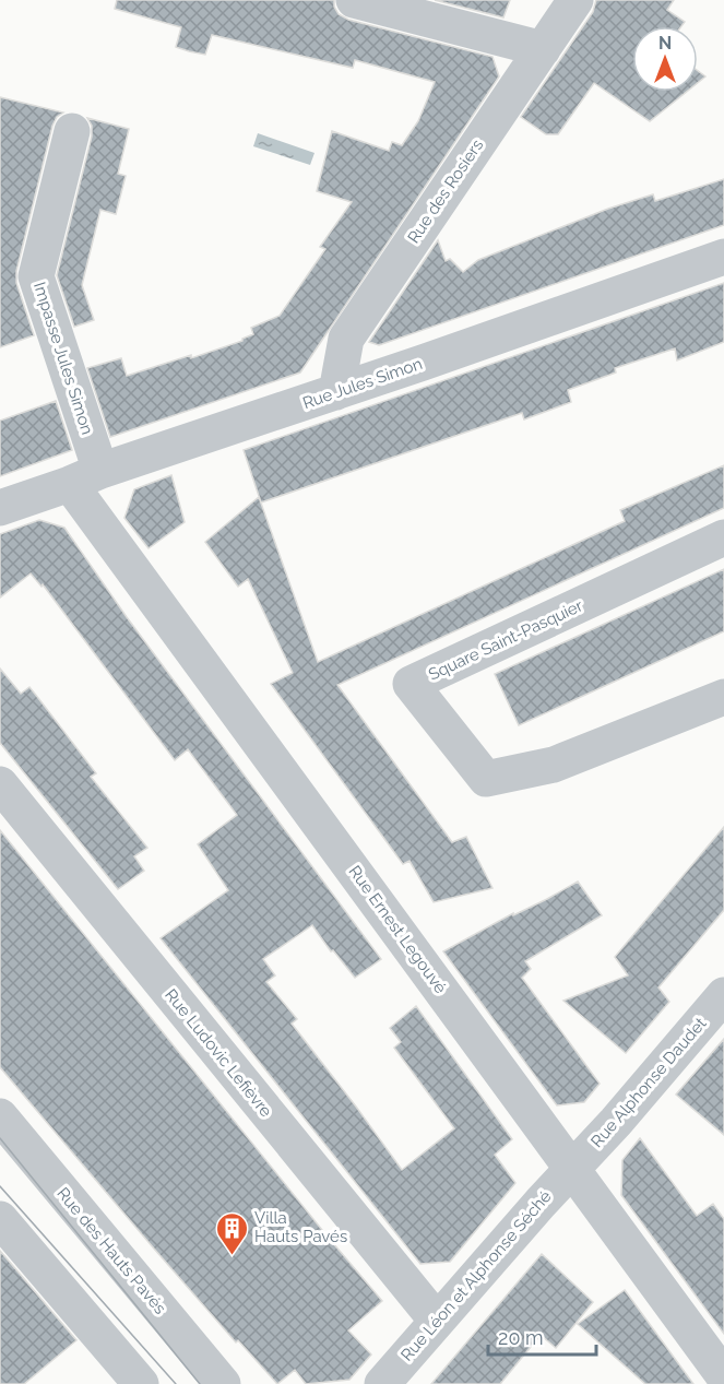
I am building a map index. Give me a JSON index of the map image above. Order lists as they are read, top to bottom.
{
  "streets": {
    "street": [
      "Rue des Rosiers",
      "Impasse Jules Simon",
      "Rue Jules Simon",
      "Square Saint-Pasquier",
      "Rue Ernest Legouvé",
      "Rue Ludovic Lefièvre",
      "Rue Alphonse Daudet",
      "Rue des Hauts Pavés",
      "Rue Léon et Alphonse Séché"
    ]
  },
  "crossings": [
    ["Rue des Rosiers", "Rue Jules Simon"],
    ["Impasse Jules Simon", "Rue Jules Simon"],
    ["Impasse Jules Simon", "Rue Ernest Legouvé"],
    ["Rue Jules Simon", "Rue Ernest Legouvé"],
    ["Rue Ernest Legouvé", "Rue Alphonse Daudet"],
    ["Rue Ernest Legouvé", "Rue Léon et Alphonse Séché"],
    ["Rue Ludovic Lefièvre", "Rue Léon et Alphonse Séché"],
    ["Rue Alphonse Daudet", "Rue Léon et Alphonse Séché"]
  ],
  "places": {
    "building": ["Villa Hauts Pavés"]
  },
  "scale_bar": "20 m",
  "north": "top"
}
